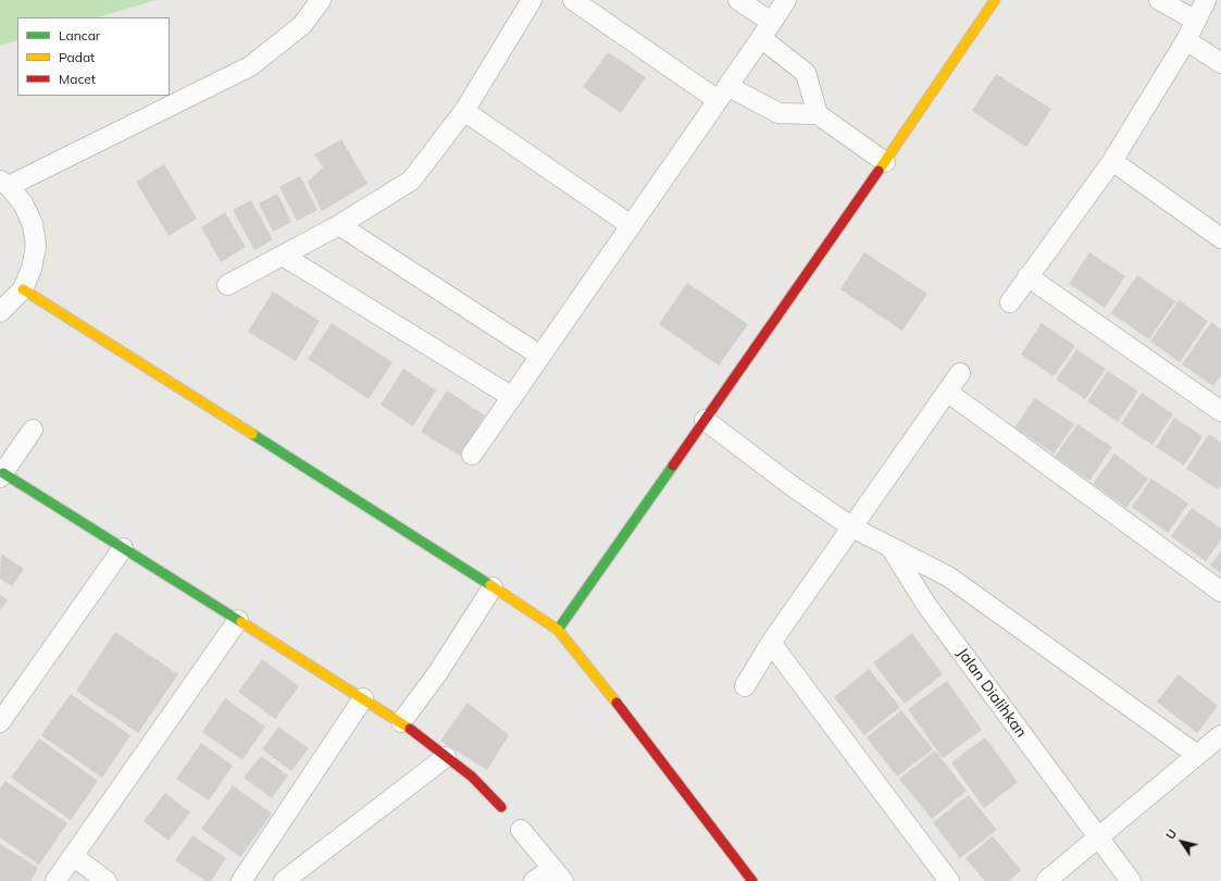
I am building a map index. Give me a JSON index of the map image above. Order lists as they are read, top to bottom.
{
  "streets": {
    "street": ["Jalan Dialihkan"]
  },
  "legend": ["Lancar", "Padat", "Macet"],
  "north": "top left"
}
